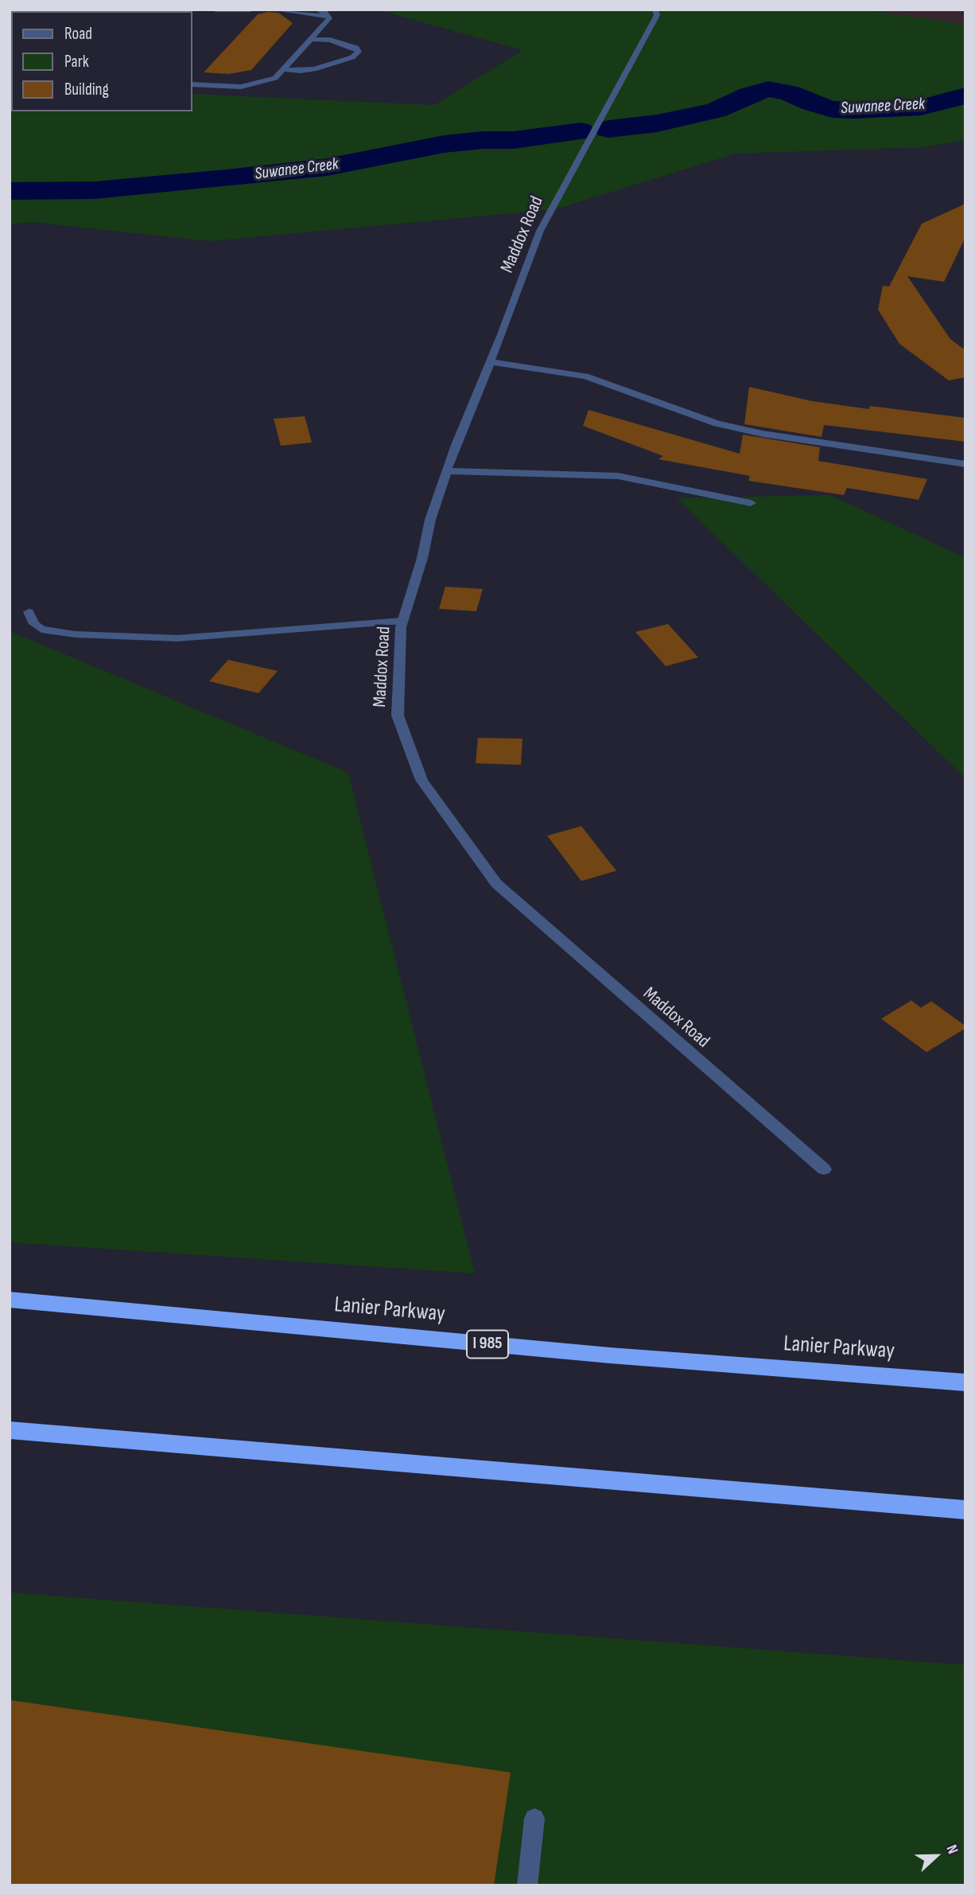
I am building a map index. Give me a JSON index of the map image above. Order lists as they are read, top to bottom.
{
  "streets": {
    "highway": ["Lanier Parkway", "I 985"],
    "street": ["Maddox Road"]
  },
  "water": ["Suwanee Creek"],
  "legend": ["Road", "Park", "Building"],
  "north": "right"
}
